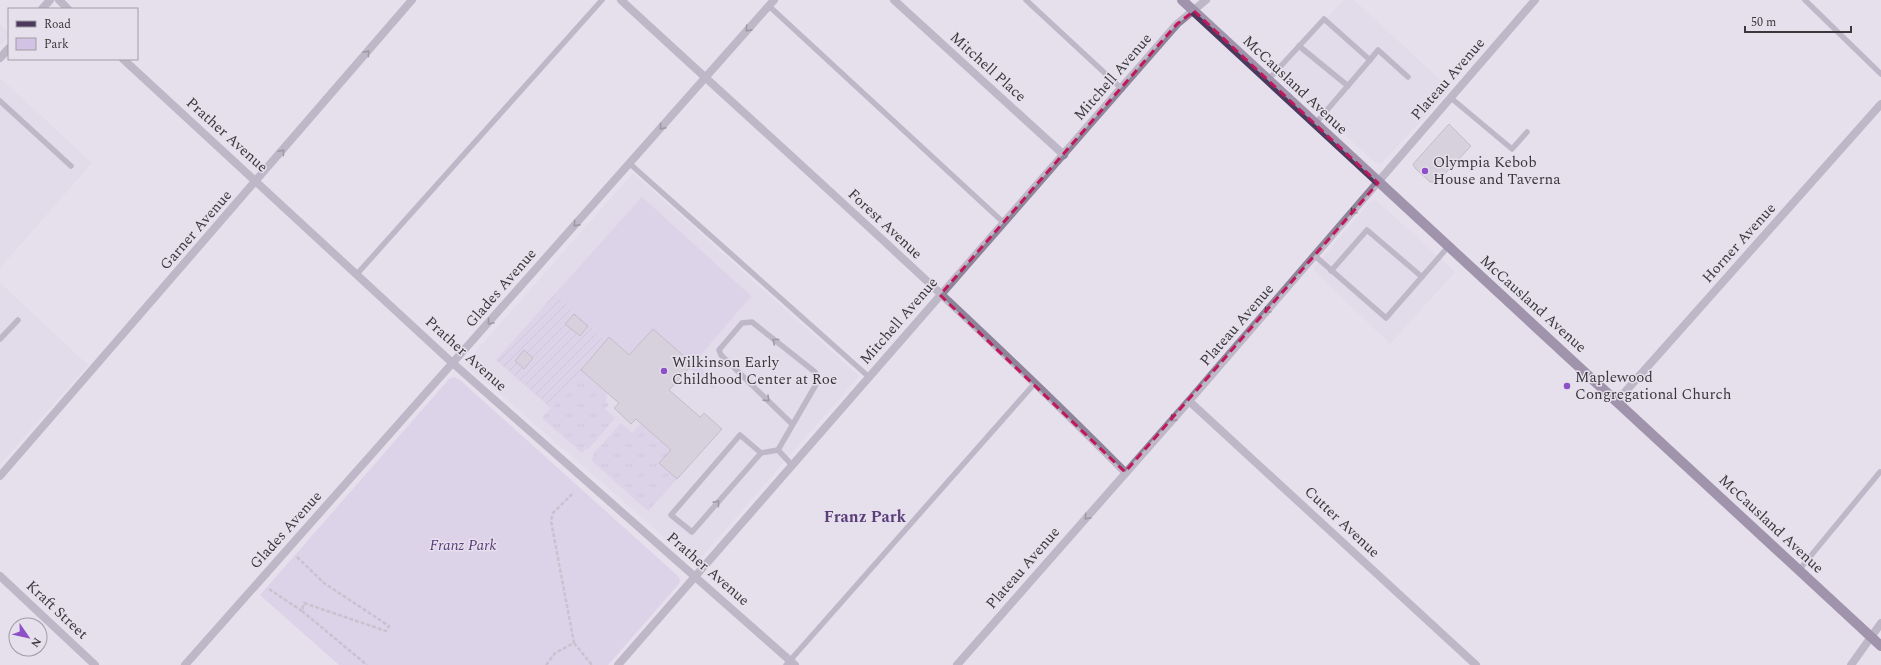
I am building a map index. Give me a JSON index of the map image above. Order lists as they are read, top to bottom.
{
  "streets": {
    "main road": ["McCausland Avenue"],
    "street": [
      "Mitchell Place",
      "Mitchell Avenue",
      "Plateau Avenue",
      "Prather Avenue",
      "Forest Avenue",
      "Garner Avenue",
      "Horner Avenue",
      "Glades Avenue",
      "Cutter Avenue",
      "Kraft Street"
    ]
  },
  "crossings": [
    ["Mitchell Place", "Mitchell Avenue"],
    ["Mitchell Avenue", "McCausland Avenue"],
    ["Mitchell Avenue", "Prather Avenue"],
    ["Mitchell Avenue", "Forest Avenue"],
    ["Plateau Avenue", "McCausland Avenue"],
    ["Plateau Avenue", "Forest Avenue"],
    ["Plateau Avenue", "Cutter Avenue"],
    ["McCausland Avenue", "Horner Avenue"],
    ["Prather Avenue", "Garner Avenue"],
    ["Prather Avenue", "Glades Avenue"],
    ["Forest Avenue", "Glades Avenue"]
  ],
  "one_way": ["Plateau Avenue", "Garner Avenue", "Glades Avenue"],
  "districts": ["Franz Park"],
  "parks": ["Franz Park"],
  "places": ["Olympia Kebob House and Taverna", "Wilkinson Early Childhood Center at Roe", "Maplewood Congregational Church"],
  "legend": ["Road", "Park"],
  "scale_bar": "50 m",
  "north": "bottom right"
}
